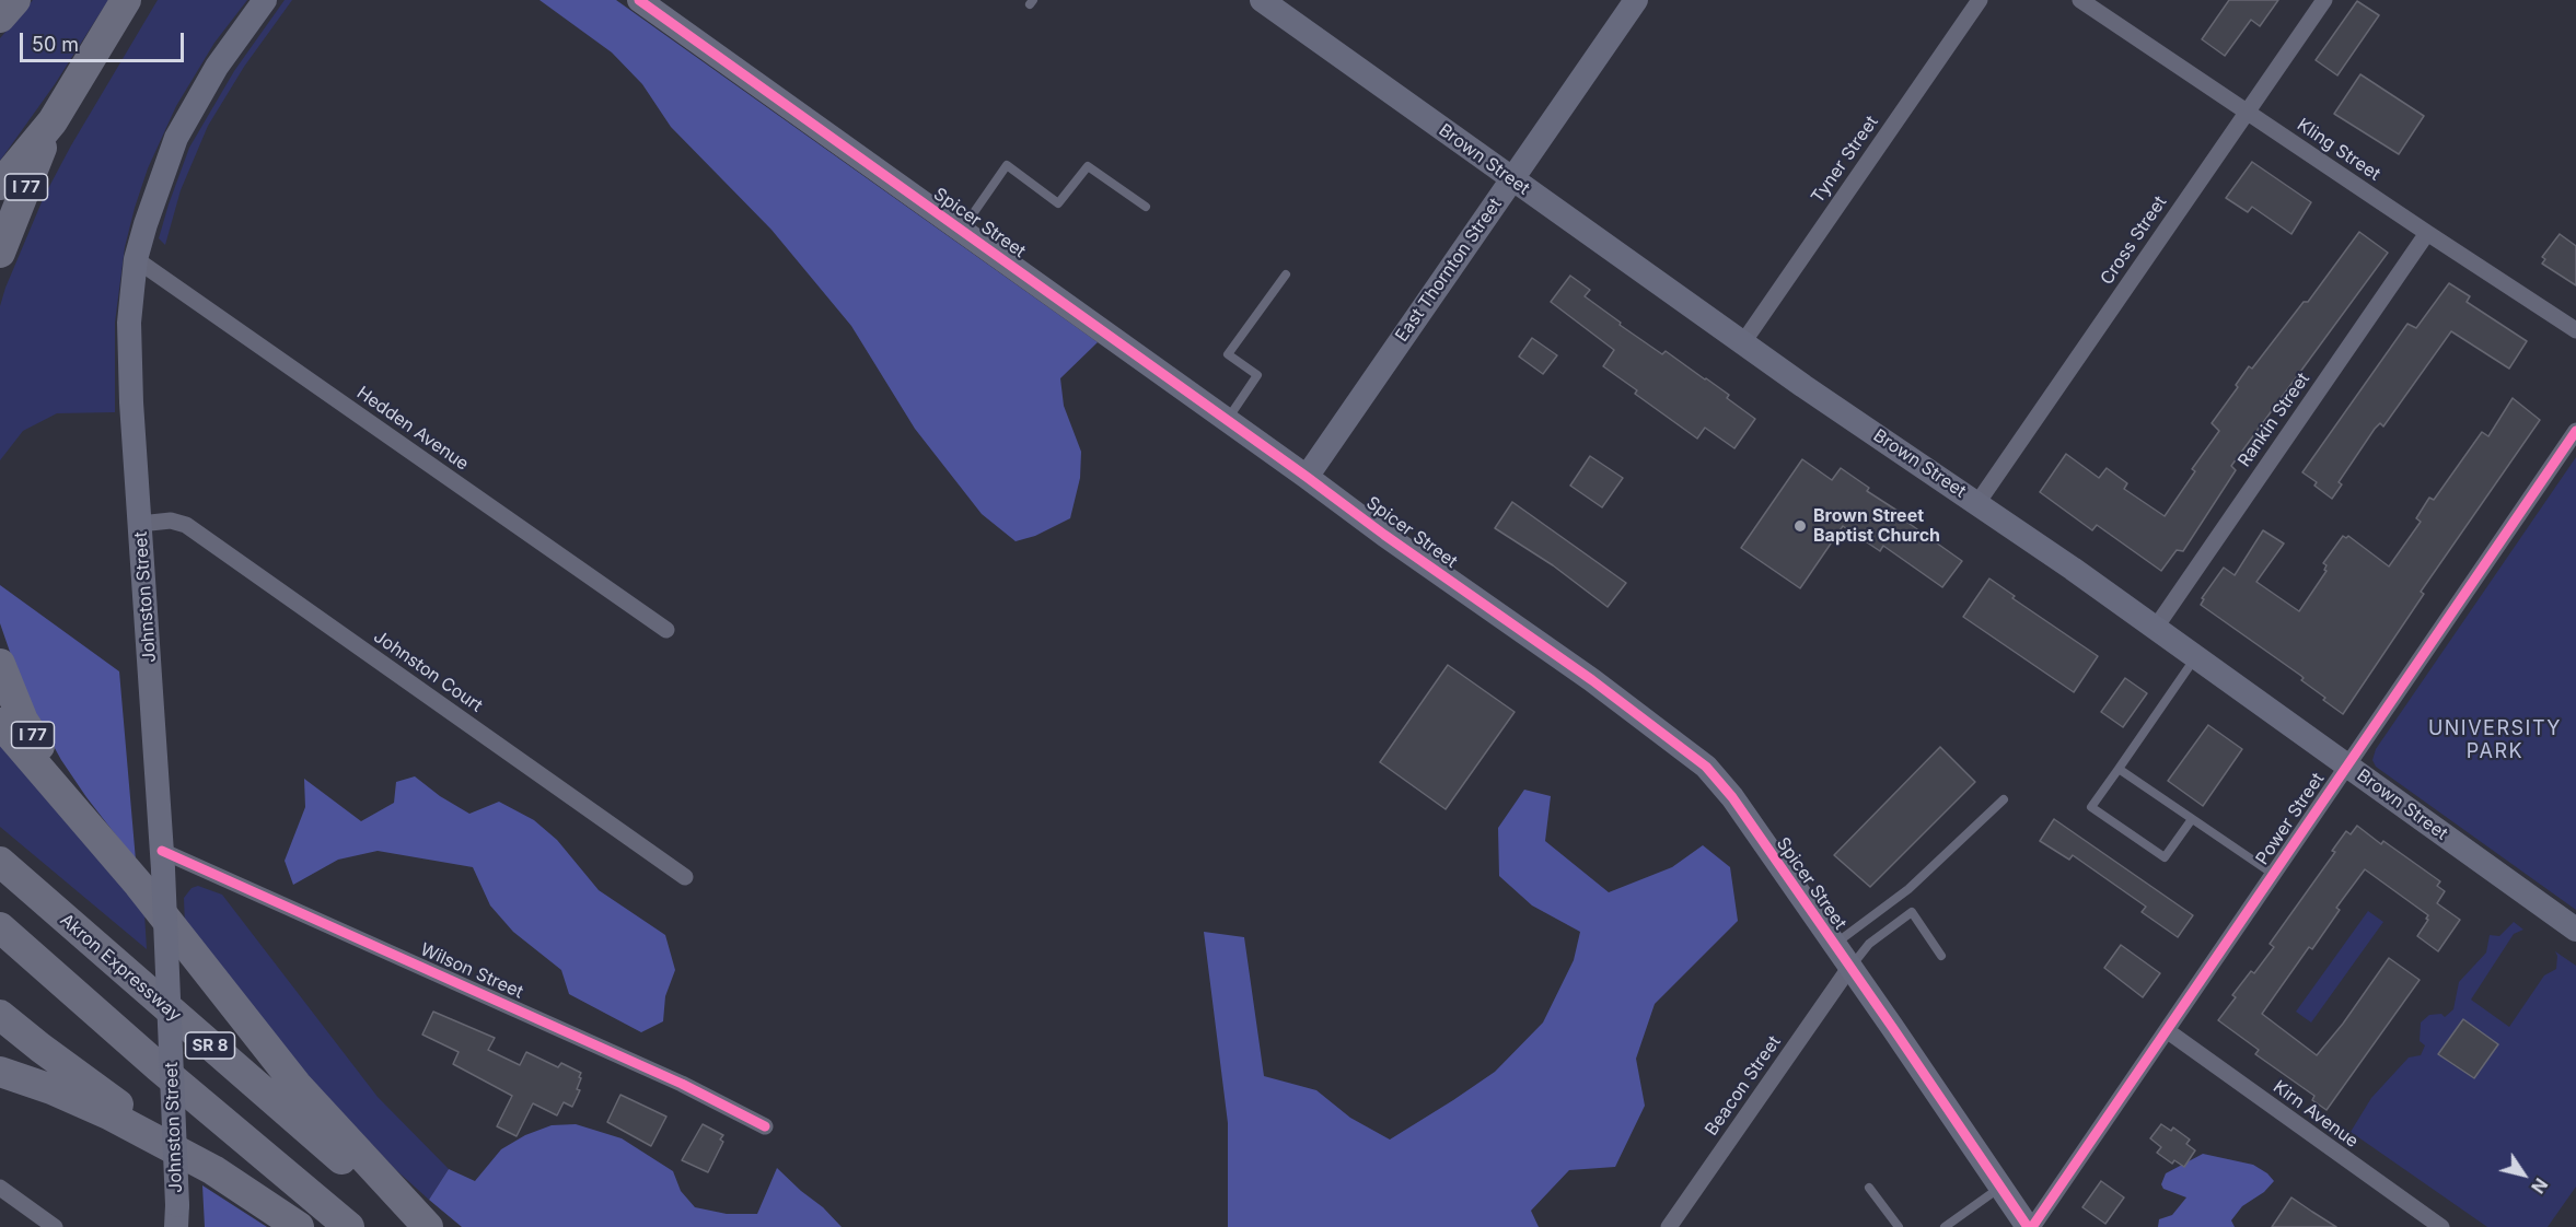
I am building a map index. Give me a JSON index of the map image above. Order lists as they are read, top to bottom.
{
  "streets": {
    "highway": ["I 77", "Akron Expressway", "SR 8"],
    "main road": [
      "Brown Street",
      "Spicer Street",
      "East Thornton Street",
      "Johnston Street"
    ],
    "street": [
      "Kling Street",
      "Tyner Street",
      "Cross Street",
      "Rankin Street",
      "Hedden Avenue",
      "Johnston Court",
      "Power Street",
      "Wilson Street",
      "Beacon Street",
      "Kirn Avenue"
    ]
  },
  "crossings": [
    ["Kling Street", "Cross Street"],
    ["Kling Street", "Rankin Street"],
    ["Brown Street", "Tyner Street"],
    ["Brown Street", "Cross Street"],
    ["Brown Street", "East Thornton Street"],
    ["Brown Street", "Rankin Street"],
    ["Brown Street", "Power Street"],
    ["Spicer Street", "East Thornton Street"],
    ["Spicer Street", "Power Street"],
    ["Spicer Street", "Beacon Street"],
    ["Hedden Avenue", "Johnston Street"],
    ["Johnston Street", "Johnston Court"],
    ["Johnston Street", "Wilson Street"],
    ["Power Street", "Kirn Avenue"]
  ],
  "districts": ["UNIVERSITY PARK"],
  "places": ["Brown Street Baptist Church"],
  "scale_bar": "50 m",
  "north": "bottom right"
}
